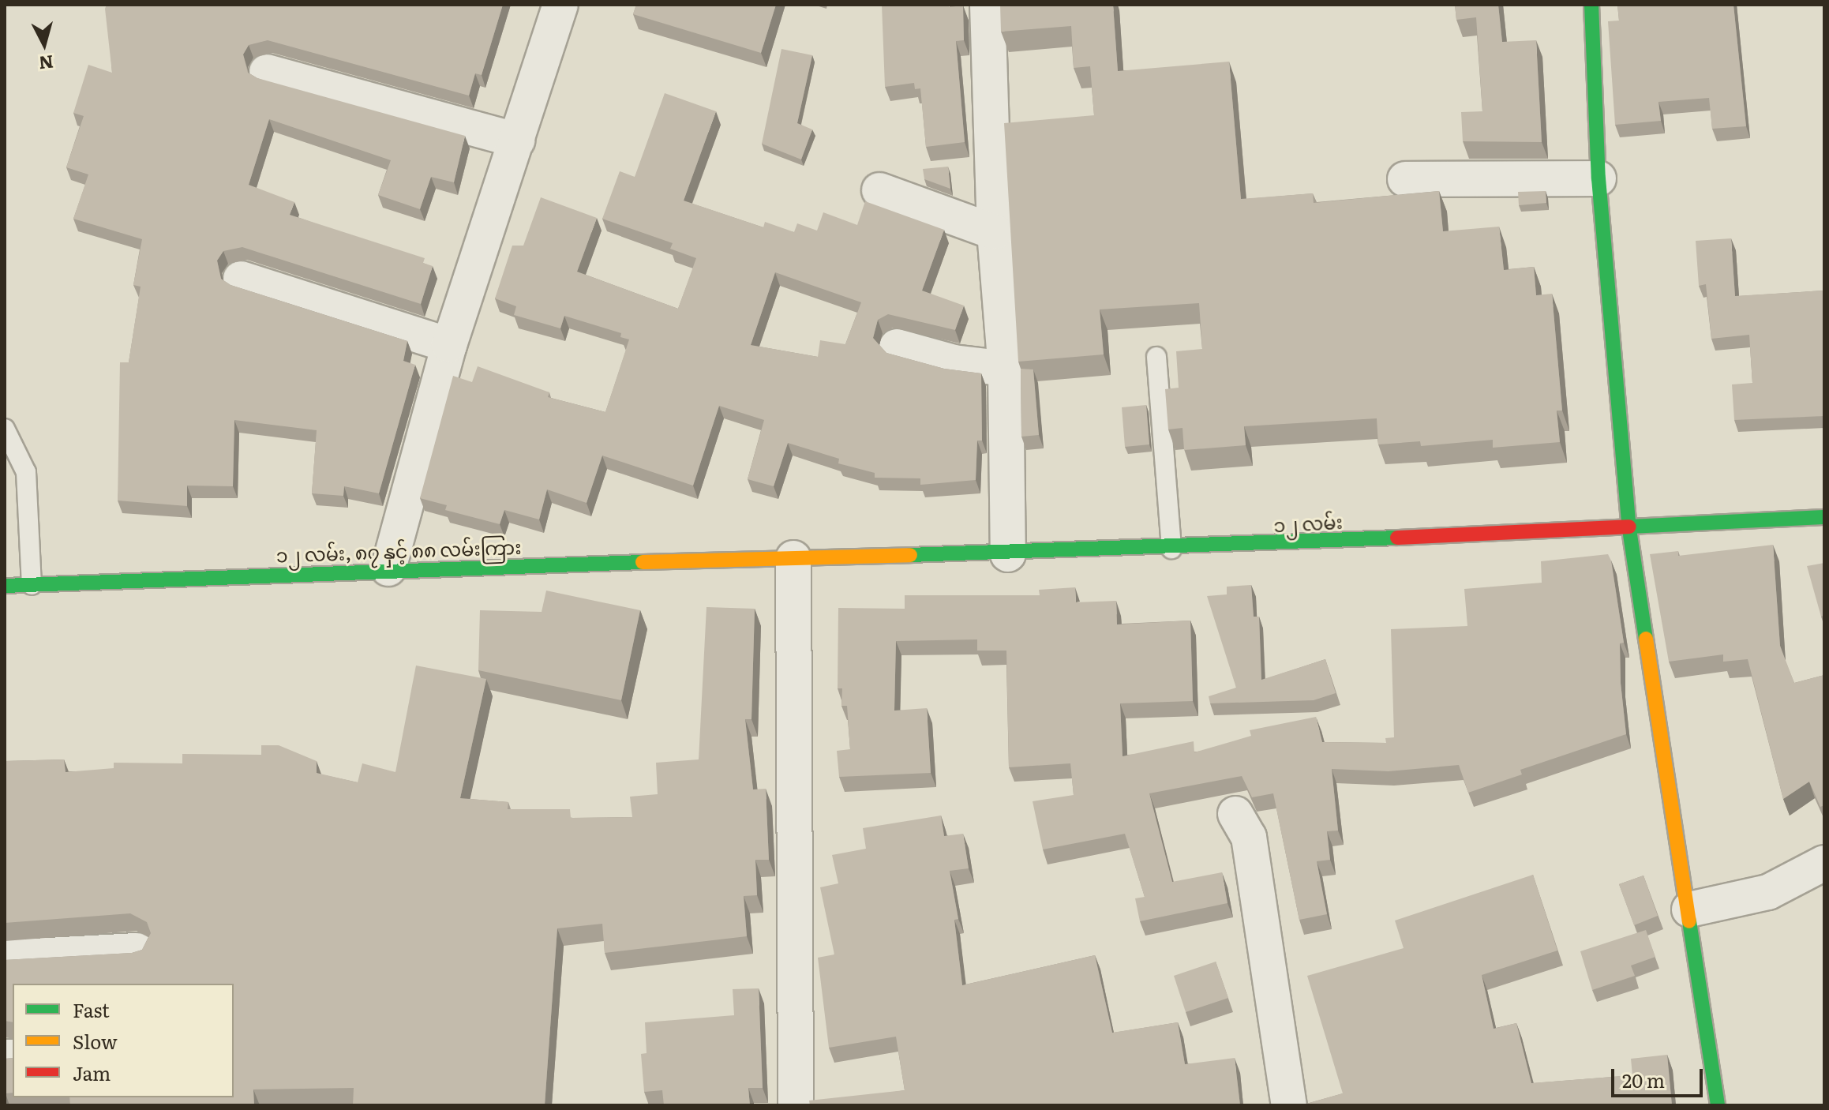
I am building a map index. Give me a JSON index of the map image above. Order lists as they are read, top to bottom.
{
  "streets": {
    "main road": ["၁၂ လမ်း", "၁၂ လမ်း, ၈၇ နှင့် ၈၈ လမ်းကြား"]
  },
  "crossings": [
    ["၁၂ လမ်း", "၁၂ လမ်း, ၈၇ နှင့် ၈၈ လမ်းကြား"]
  ],
  "legend": ["Fast", "Slow", "Jam"],
  "scale_bar": "20 m",
  "north": "bottom"
}
